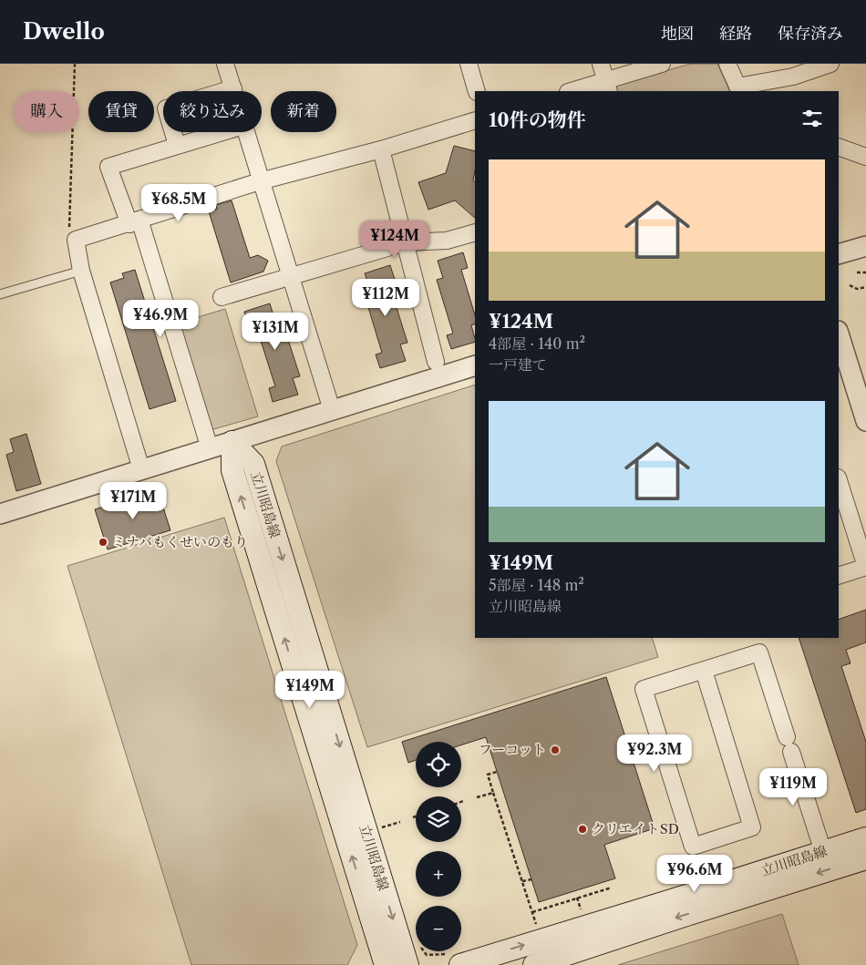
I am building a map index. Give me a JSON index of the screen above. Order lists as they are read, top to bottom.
{
  "streets": {
    "main road": ["立川昭島線"]
  },
  "places": ["ミナバもくせいのもり", "フーコット", "クリエイトSD"],
  "page": {
    "header": "Dwello",
    "nav": ["地図", "経路", "保存済み"],
    "chip": [
      "購入",
      "賃貸",
      "絞り込み",
      "新着"
    ],
    "heading": "10件の物件",
    "list": [
      {
        "name": "¥124M",
        "note": "4部屋 · 140 m² · 一戸建て"
      },
      {
        "name": "¥149M",
        "note": "5部屋 · 148 m² · 立川昭島線"
      }
    ],
    "price": [
      "¥68.5M",
      "¥124M",
      "¥112M",
      "¥46.9M",
      "¥131M",
      "¥171M",
      "¥149M",
      "¥92.3M",
      "¥119M",
      "¥96.6M"
    ],
    "map_buttons": ["+", "−"]
  }
}
